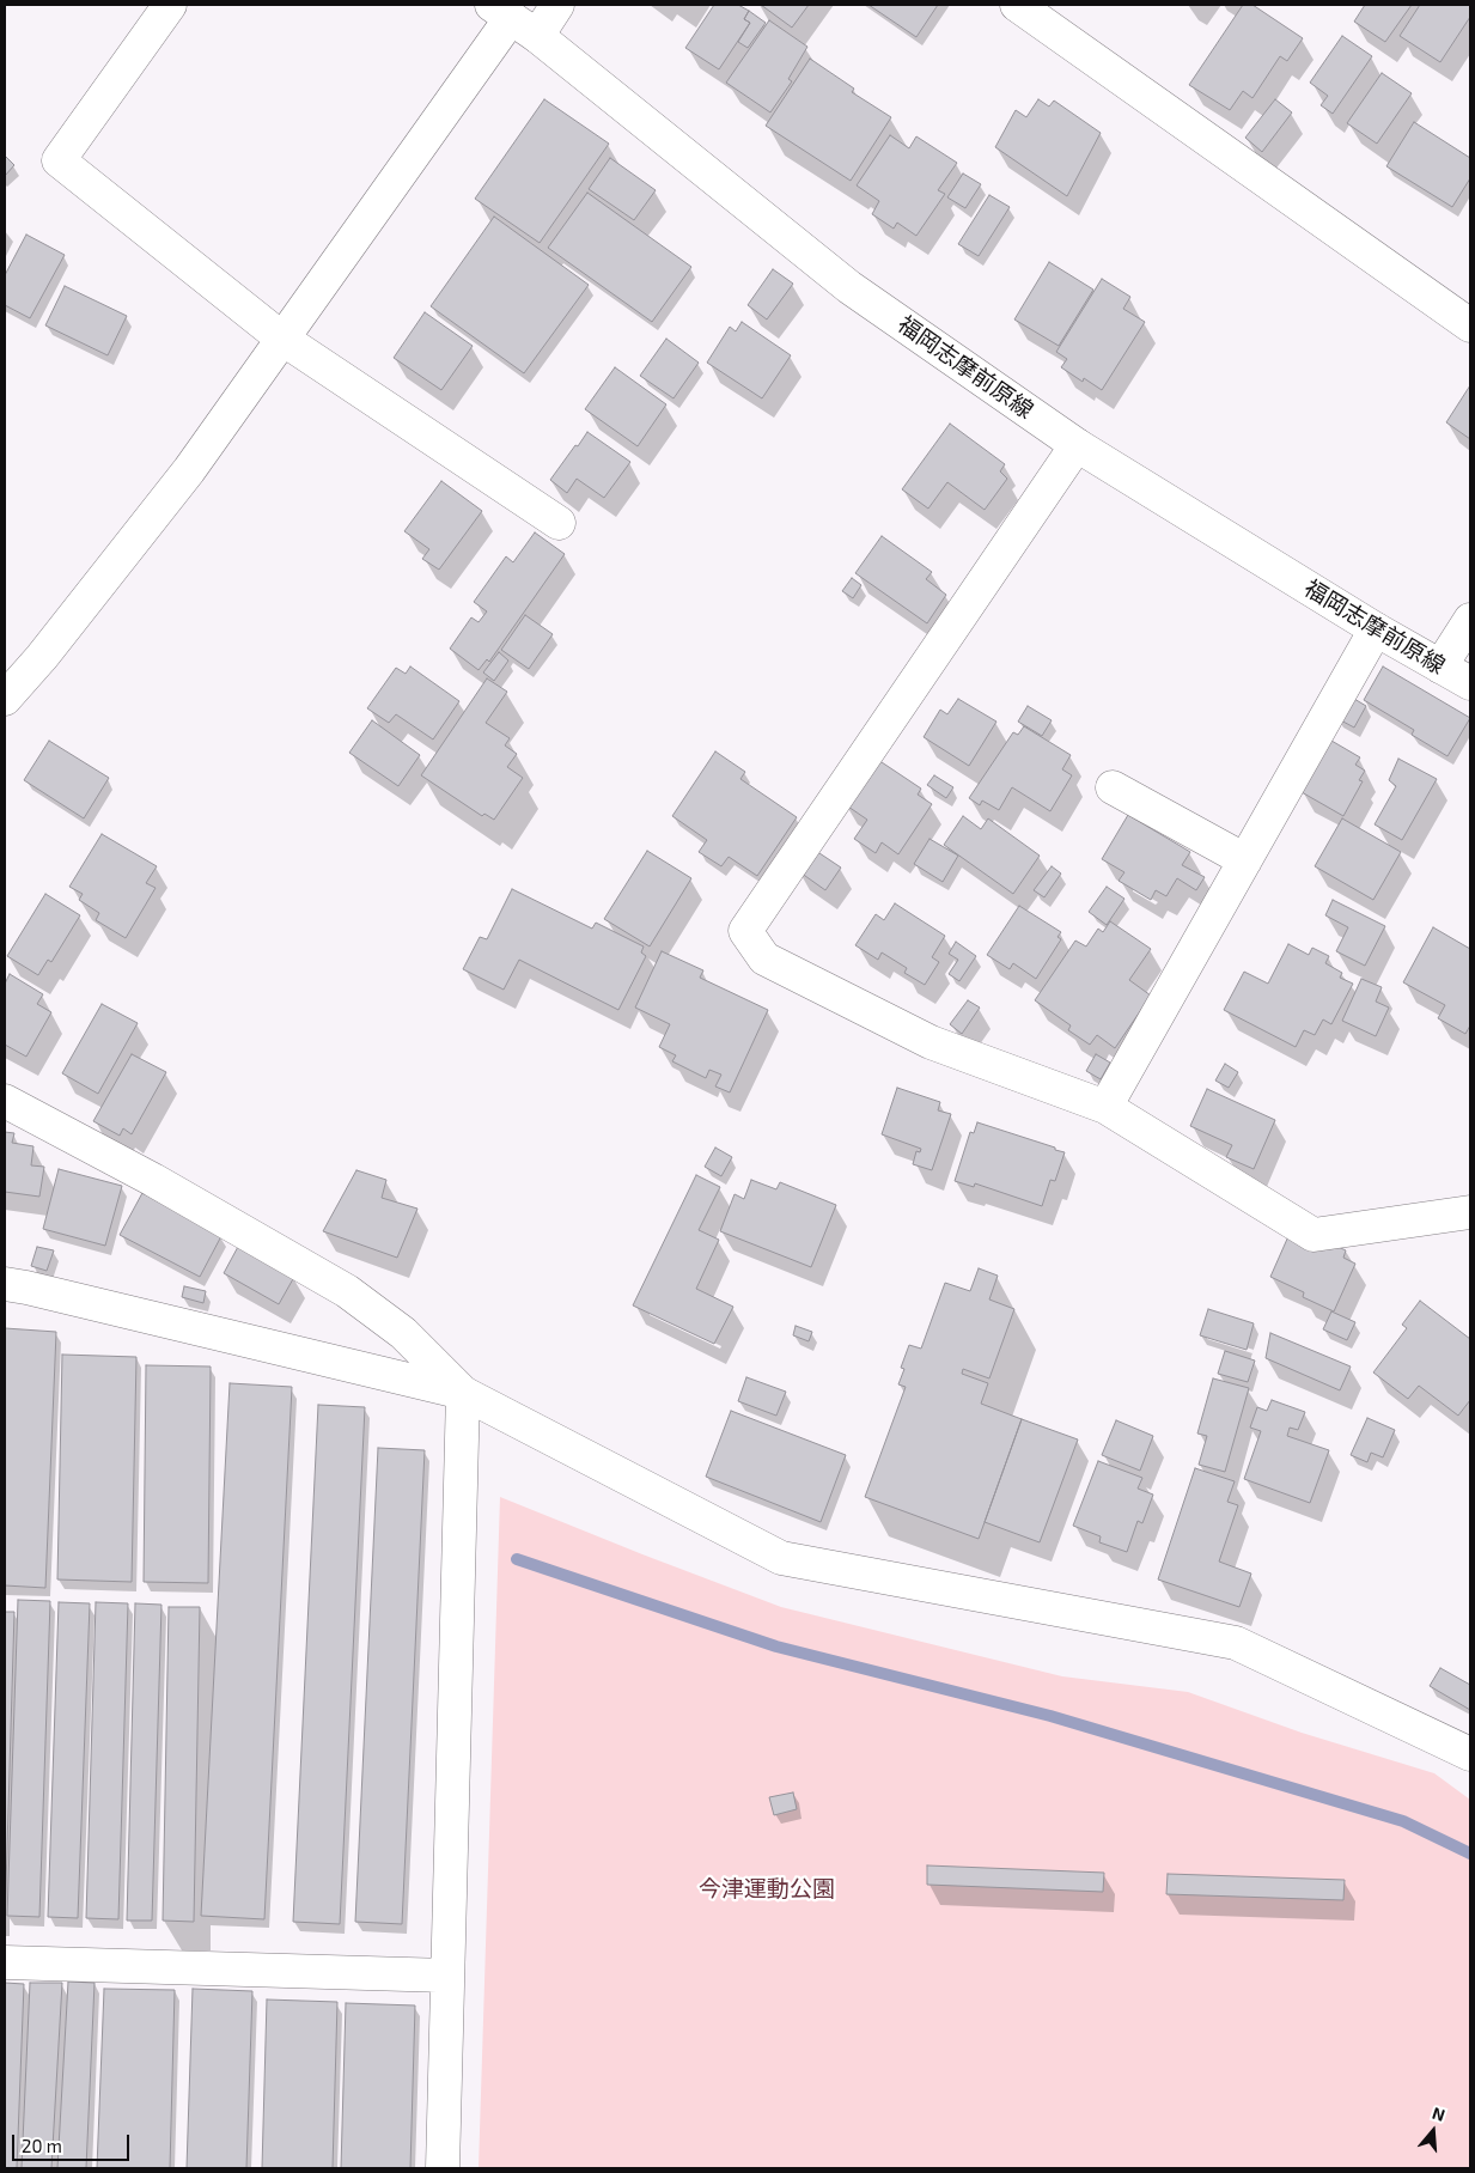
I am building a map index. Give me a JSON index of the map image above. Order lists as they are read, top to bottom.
{
  "streets": {
    "street": ["福岡志摩前原線"]
  },
  "parks": ["今津運動公園"],
  "scale_bar": "20 m",
  "north": "top"
}
